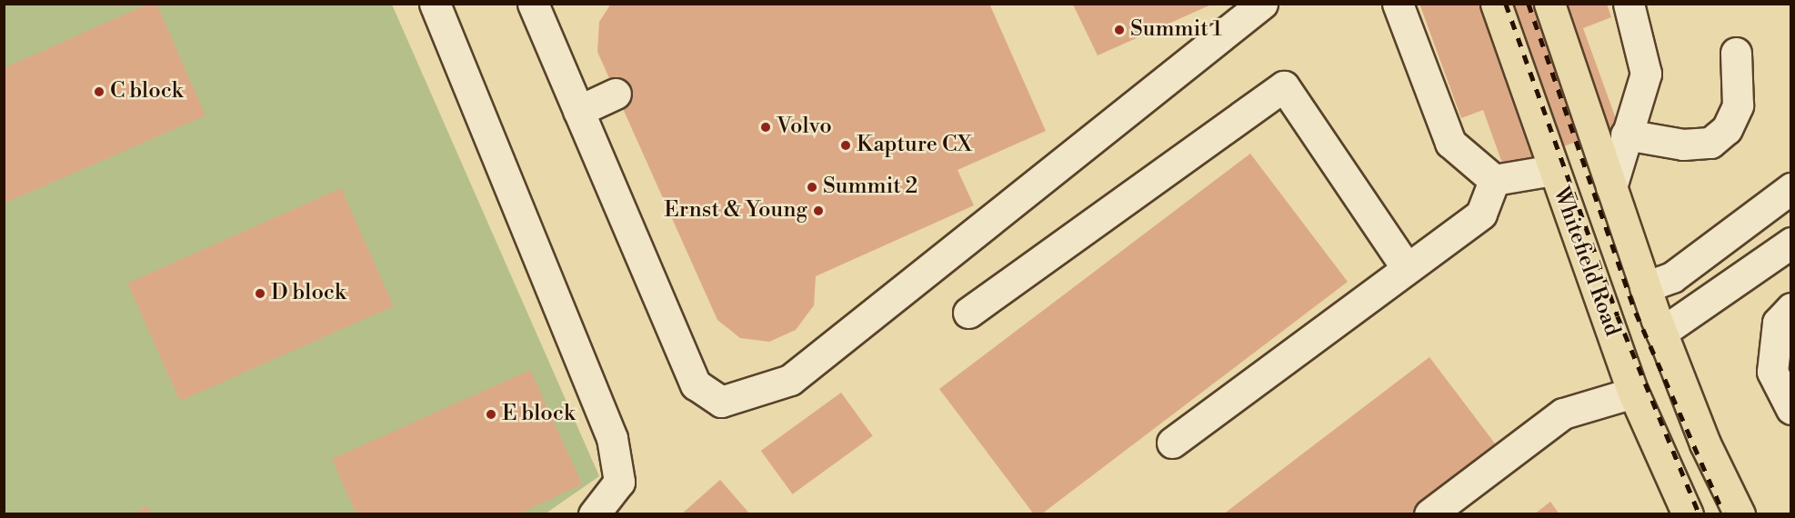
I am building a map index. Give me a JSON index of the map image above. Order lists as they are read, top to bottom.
{
  "streets": {
    "main road": ["Whitefield Road"]
  },
  "places": [
    "Summit 1",
    "C block",
    "Volvo",
    "Kapture CX",
    "Summit 2",
    "Ernst & Young",
    "D block",
    "E block"
  ]
}
